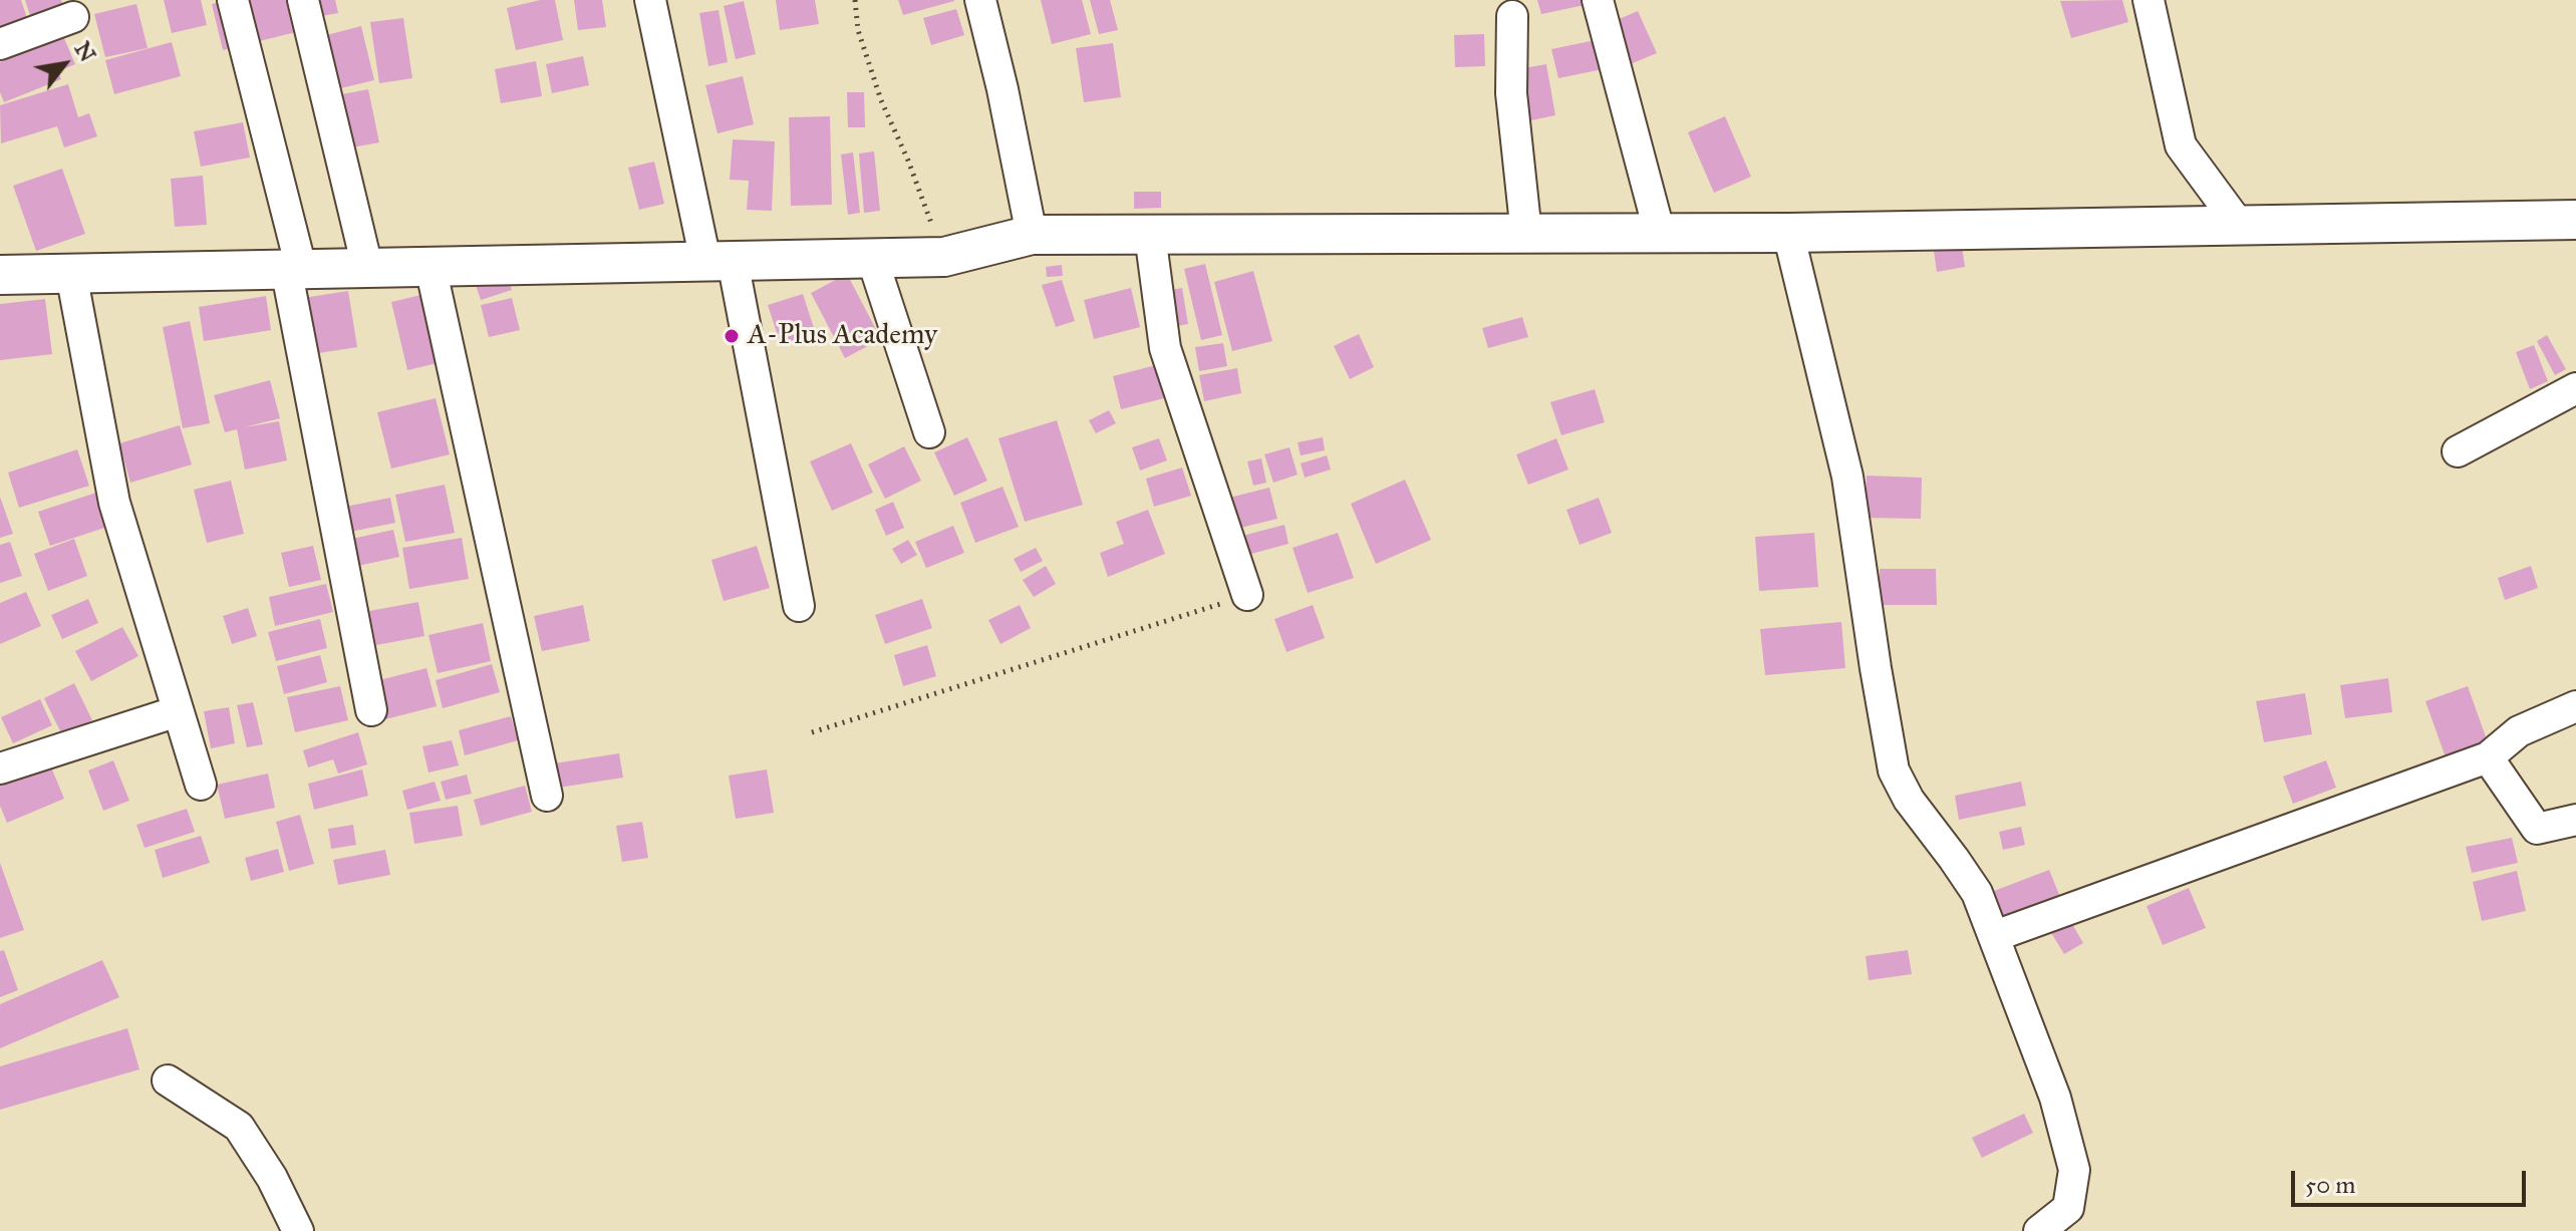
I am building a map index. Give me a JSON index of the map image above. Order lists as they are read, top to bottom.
{
  "places": ["A-Plus Academy"],
  "scale_bar": "50 m",
  "north": "top right"
}
